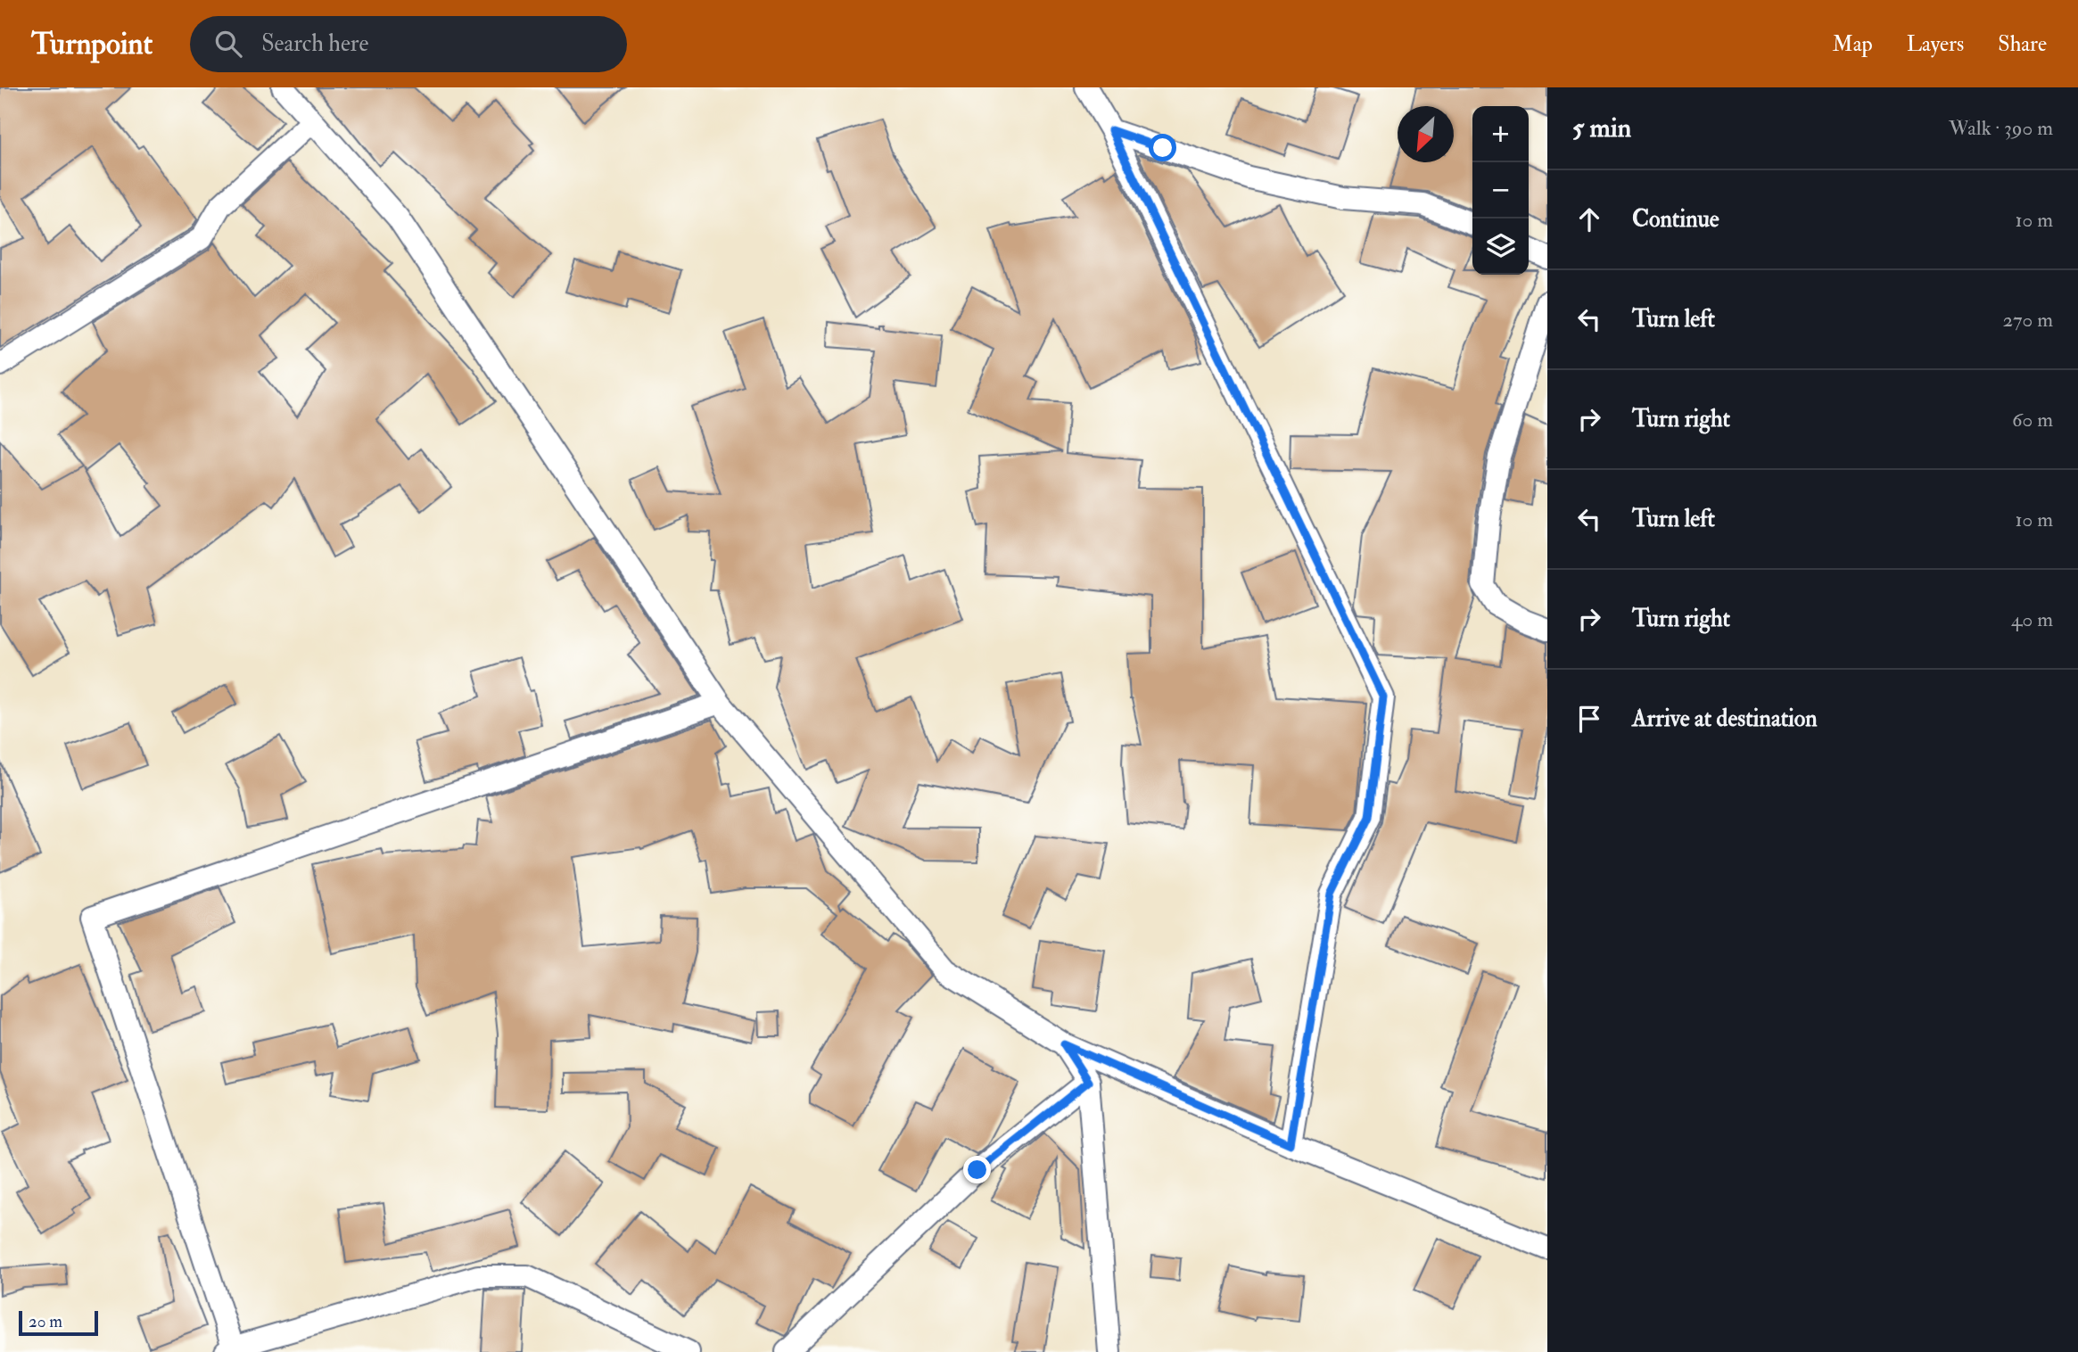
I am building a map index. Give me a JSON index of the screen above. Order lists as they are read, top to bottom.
{
  "scale_bar": "20 m",
  "north": "bottom left",
  "page": {
    "header": "Turnpoint",
    "search": "Search here",
    "nav": ["Map", "Layers", "Share"],
    "heading": ["5 min", "Walk · 390 m"],
    "map_buttons": ["+", "−"],
    "list": [
      ["Continue", "10 m"],
      ["Turn left", "270 m"],
      ["Turn right", "60 m"],
      ["Turn left", "10 m"],
      ["Turn right", "40 m"],
      "Arrive at destination"
    ],
    "scale": "20 m"
  }
}
